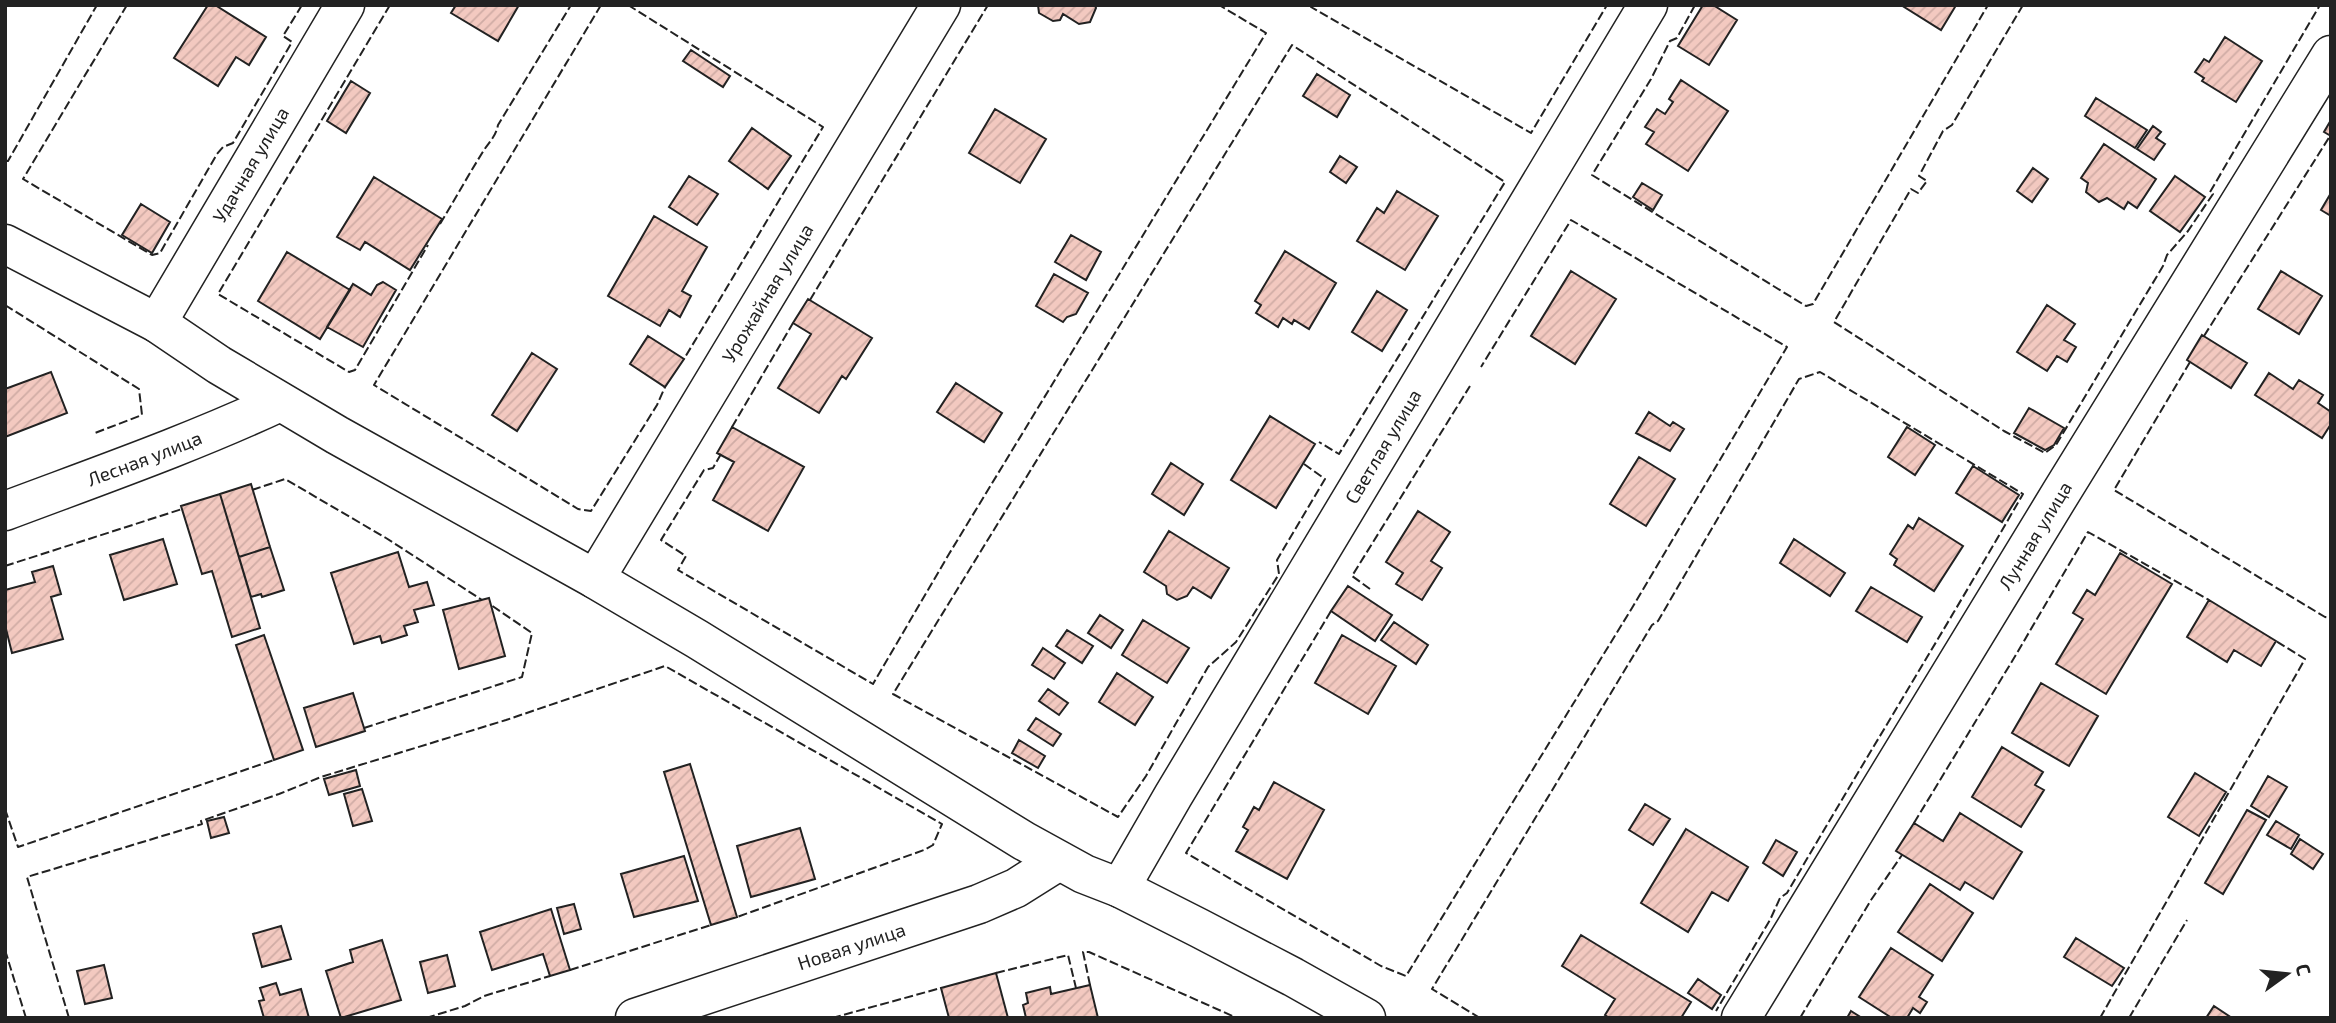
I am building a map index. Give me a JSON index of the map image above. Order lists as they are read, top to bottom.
{
  "streets": {
    "street": [
      "Удачная улица",
      "Урожайная улица",
      "Светлая улица",
      "Лесная улица",
      "Лунная улица",
      "Новая улица"
    ]
  },
  "north": "right"
}
